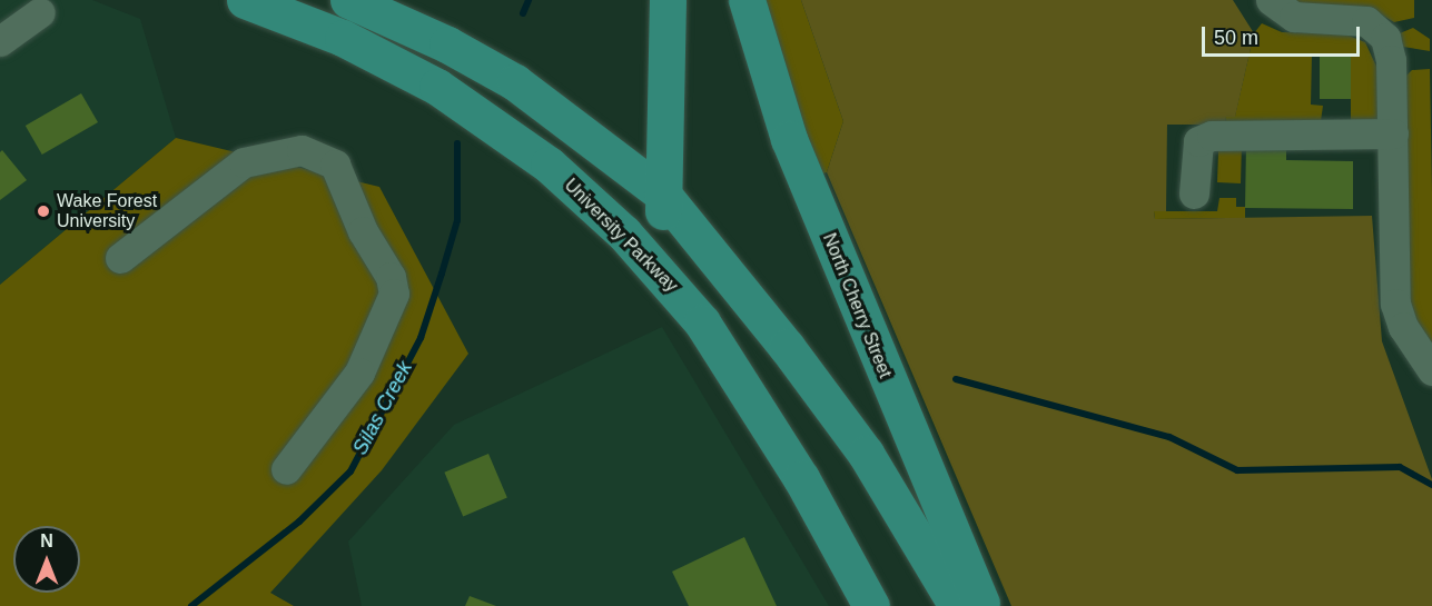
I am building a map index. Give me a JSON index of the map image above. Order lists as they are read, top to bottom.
{
  "streets": {
    "main road": ["University Parkway", "North Cherry Street"]
  },
  "water": ["Silas Creek"],
  "places": ["Wake Forest University"],
  "scale_bar": "50 m",
  "north": "top"
}
